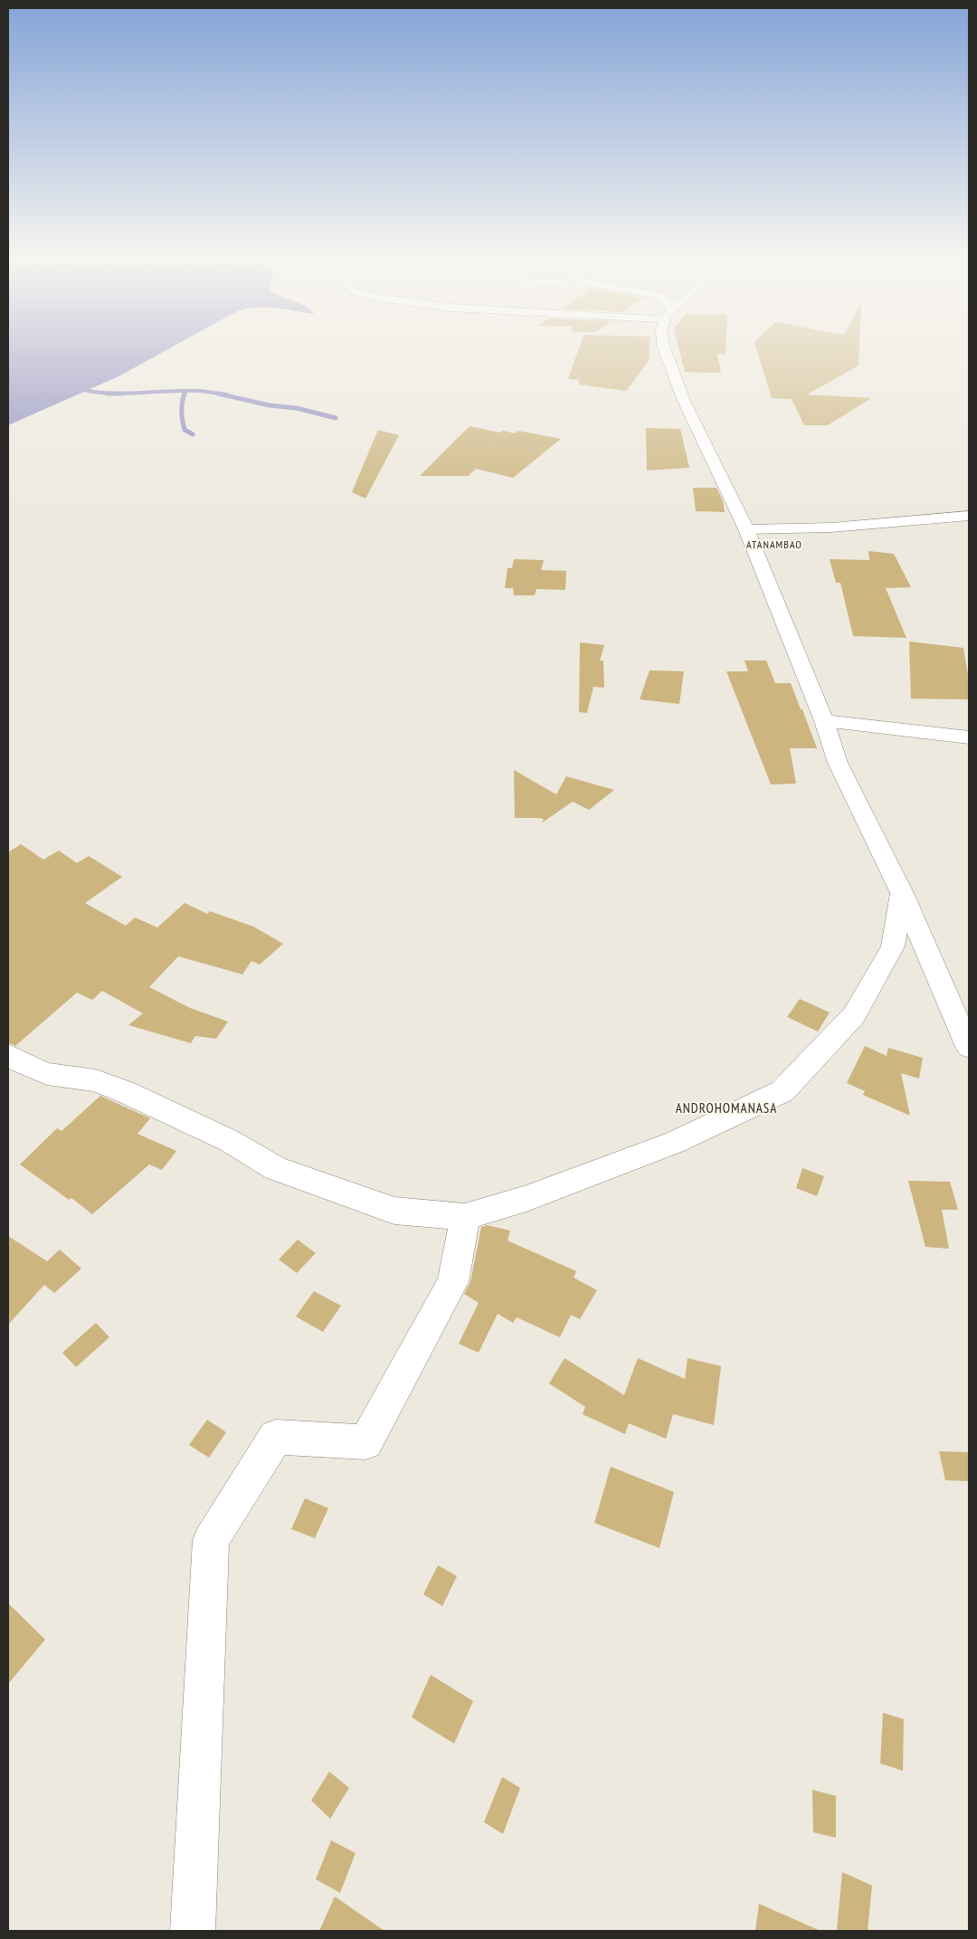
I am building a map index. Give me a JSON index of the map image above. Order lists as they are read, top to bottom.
{
  "districts": ["ATANAMBAO", "ANDROHOMANASA"]
}
